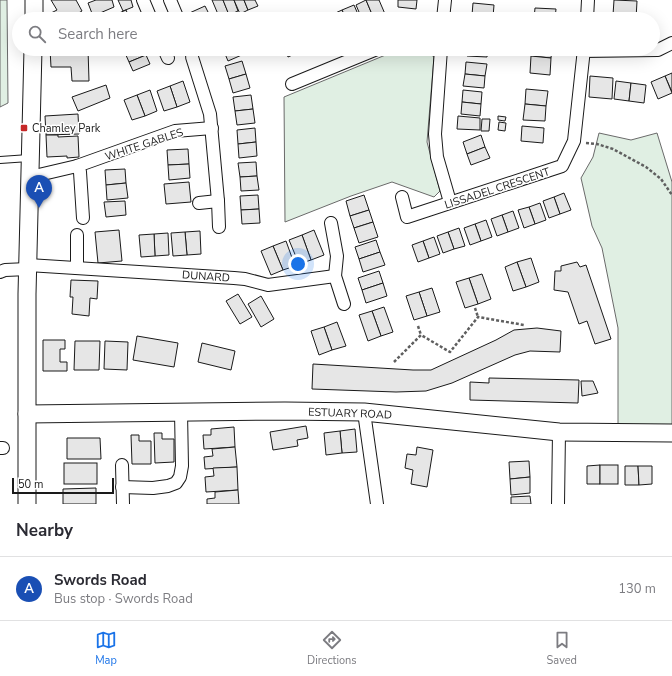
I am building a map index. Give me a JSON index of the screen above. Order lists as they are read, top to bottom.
{
  "streets": {
    "street": [
      "WHITE GABLES",
      "LISSADEL CRESCENT",
      "DUNARD",
      "ESTUARY ROAD"
    ]
  },
  "places": {
    "transit": ["Chamley Park"]
  },
  "scale_bar": "50 m",
  "page": {
    "search": "Search here",
    "pins": "A",
    "scale": "50 m",
    "heading": "Nearby",
    "list": [
      {
        "mark": "A",
        "name": "Swords Road",
        "note": "Bus stop · Swords Road",
        "value": "130 m"
      }
    ],
    "nav": ["Map", "Directions", "Saved"]
  }
}
